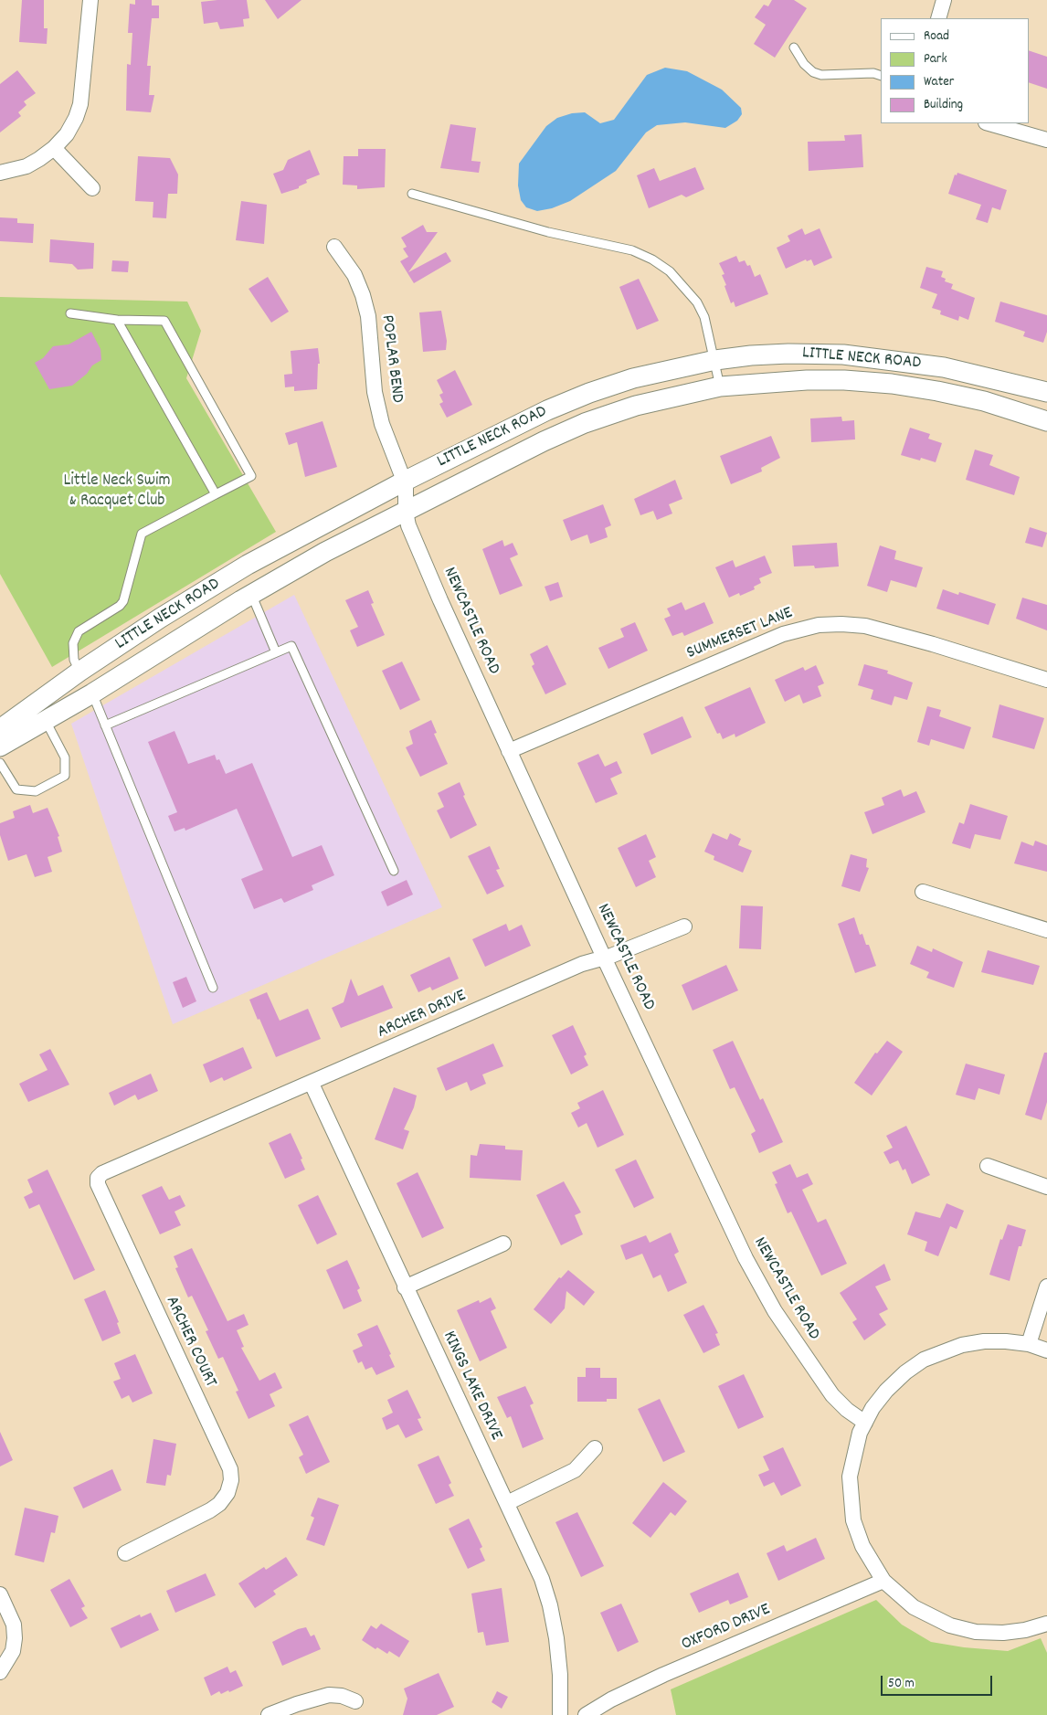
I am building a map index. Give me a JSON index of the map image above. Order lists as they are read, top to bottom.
{
  "streets": {
    "street": [
      "POPLAR BEND",
      "LITTLE NECK ROAD",
      "NEWCASTLE ROAD",
      "SUMMERSET LANE",
      "ARCHER DRIVE",
      "ARCHER COURT",
      "KINGS LAKE DRIVE",
      "OXFORD DRIVE"
    ]
  },
  "crossings": [
    ["POPLAR BEND", "LITTLE NECK ROAD"],
    ["POPLAR BEND", "NEWCASTLE ROAD"],
    ["LITTLE NECK ROAD", "NEWCASTLE ROAD"],
    ["NEWCASTLE ROAD", "SUMMERSET LANE"],
    ["NEWCASTLE ROAD", "ARCHER DRIVE"],
    ["ARCHER DRIVE", "ARCHER COURT"],
    ["ARCHER DRIVE", "KINGS LAKE DRIVE"]
  ],
  "parks": ["Little Neck Swim & Racquet Club"],
  "legend": [
    "Road",
    "Park",
    "Water",
    "Building"
  ],
  "scale_bar": "50 m"
}
